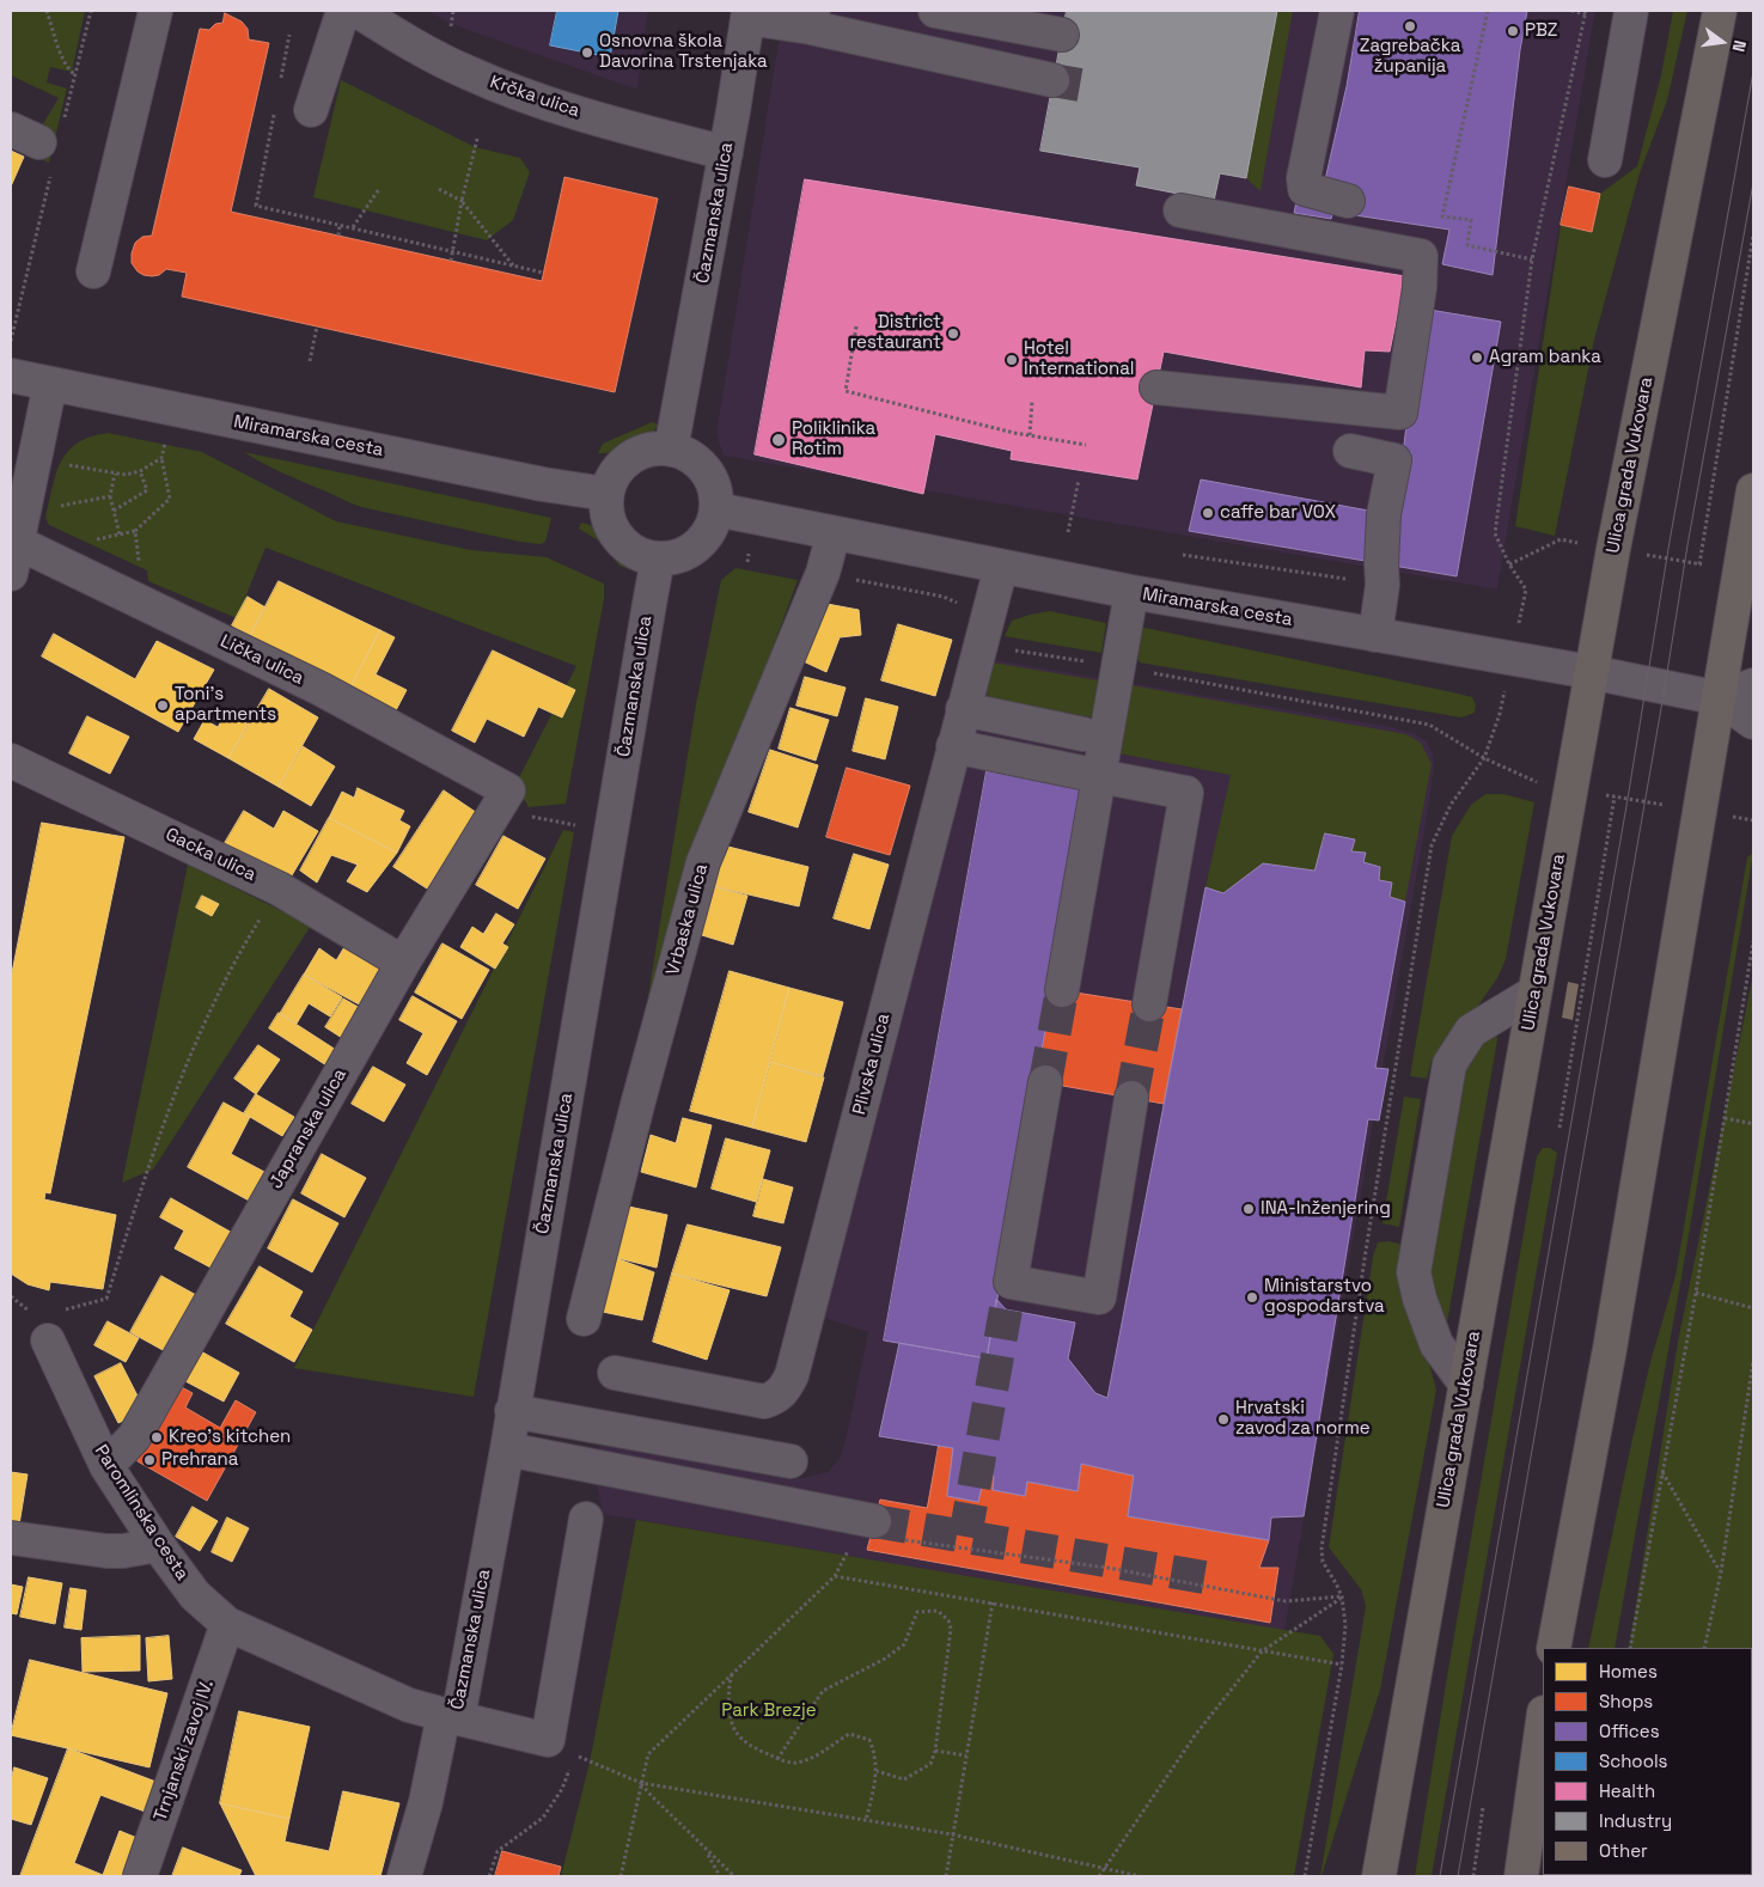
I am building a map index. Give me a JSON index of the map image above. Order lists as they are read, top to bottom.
{
  "streets": {
    "main road": ["Ulica grada Vukovara"],
    "street": [
      "Krčka ulica",
      "Čazmanska ulica",
      "Miramarska cesta",
      "Lička ulica",
      "Gacka ulica",
      "Vrbaska ulica",
      "Plivska ulica",
      "Japranska ulica",
      "Paromlinska cesta",
      "Trnjanski zavoj IV."
    ]
  },
  "crossings": [
    ["Krčka ulica", "Čazmanska ulica"],
    ["Čazmanska ulica", "Miramarska cesta"],
    ["Čazmanska ulica", "Paromlinska cesta"],
    ["Miramarska cesta", "Ulica grada Vukovara"],
    ["Miramarska cesta", "Vrbaska ulica"],
    ["Miramarska cesta", "Plivska ulica"],
    ["Lička ulica", "Japranska ulica"],
    ["Gacka ulica", "Japranska ulica"],
    ["Japranska ulica", "Paromlinska cesta"],
    ["Paromlinska cesta", "Trnjanski zavoj IV."]
  ],
  "parks": ["Park Brezje"],
  "places": [
    "Zagrebačka županija",
    "PBZ",
    "Osnovna škola Davorina Trstenjaka",
    "District restaurant",
    "Agram banka",
    "Hotel International",
    "Poliklinika Rotim",
    "caffe bar VOX",
    "Toni's apartments",
    "INA-Inženjering",
    "Ministarstvo gospodarstva",
    "Hrvatski zavod za norme",
    "Kreo's kitchen",
    "Prehrana"
  ],
  "legend": [
    "Homes",
    "Shops",
    "Offices",
    "Schools",
    "Health",
    "Industry",
    "Other"
  ],
  "north": "right"
}
